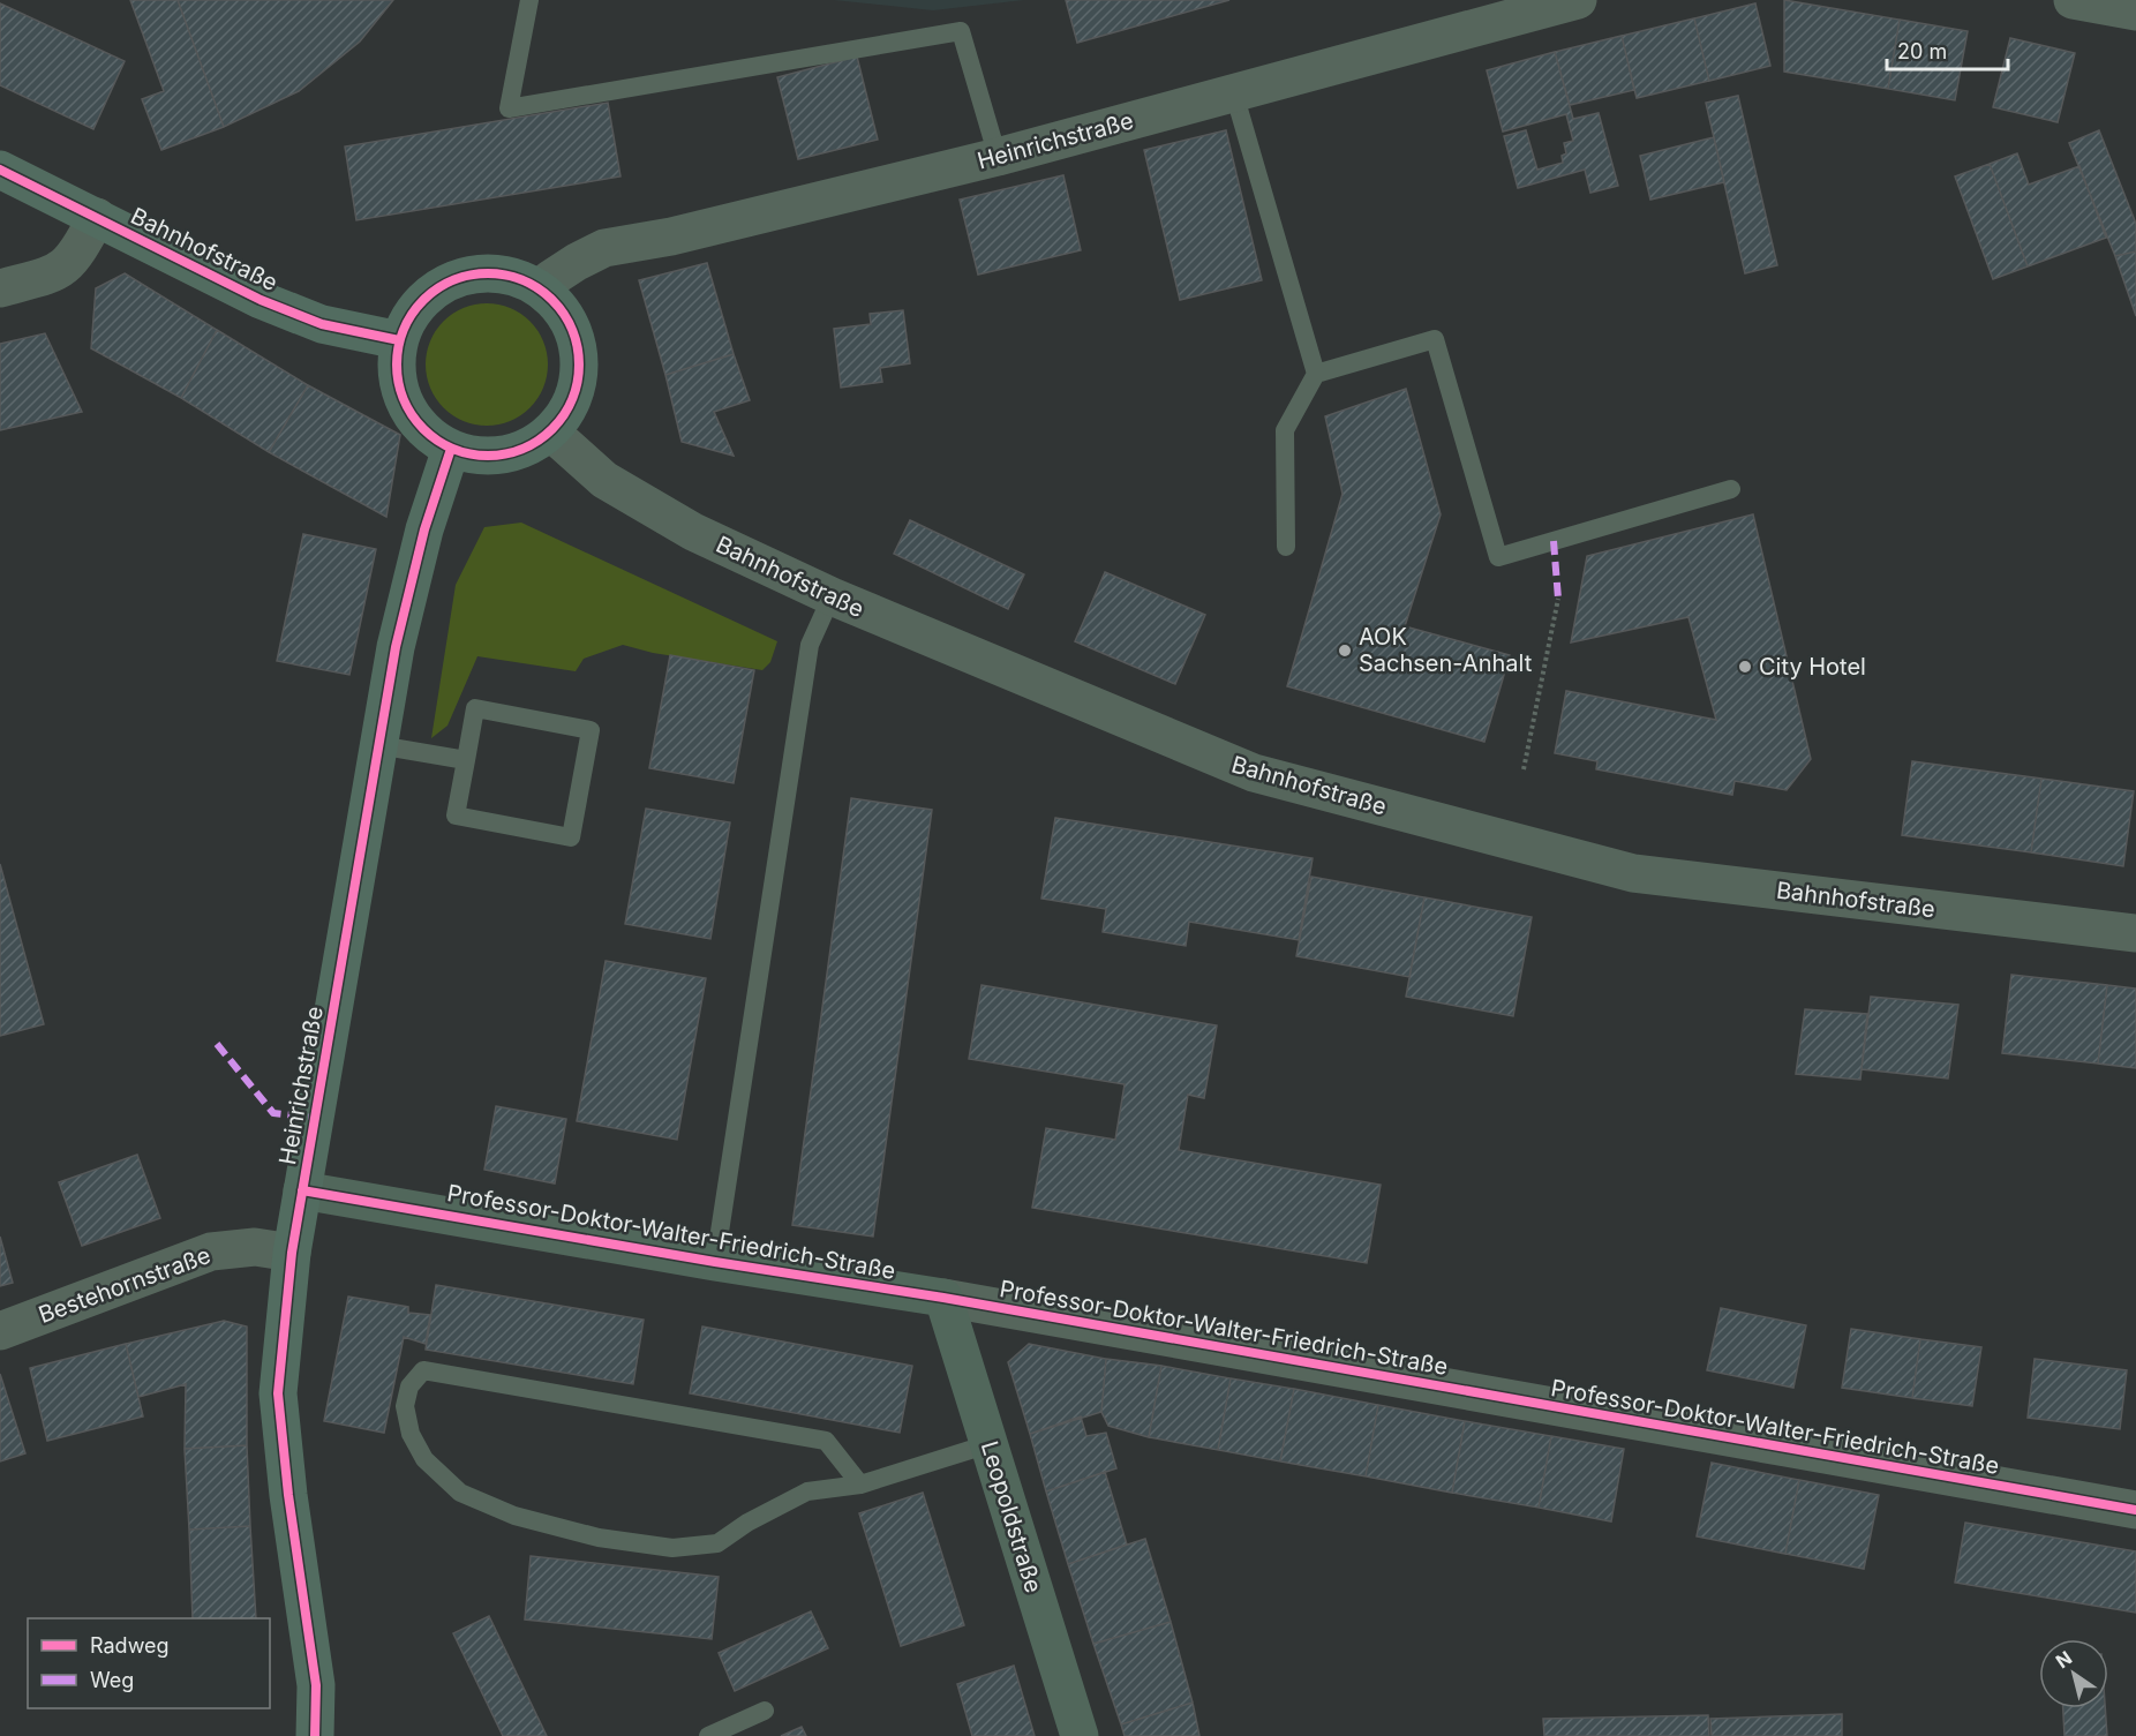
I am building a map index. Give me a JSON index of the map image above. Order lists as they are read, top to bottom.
{
  "streets": {
    "main road": ["Heinrichstraße", "Bahnhofstraße"],
    "street": ["Professor-Doktor-Walter-Friedrich-Straße", "Bestehornstraße", "Leopoldstraße"]
  },
  "crossings": [
    ["Heinrichstraße", "Bahnhofstraße"],
    ["Heinrichstraße", "Professor-Doktor-Walter-Friedrich-Straße"],
    ["Heinrichstraße", "Bestehornstraße"],
    ["Professor-Doktor-Walter-Friedrich-Straße", "Leopoldstraße"]
  ],
  "places": ["AOK Sachsen-Anhalt", "City Hotel"],
  "legend": ["Radweg", "Weg"],
  "scale_bar": "20 m",
  "north": "top left"
}
